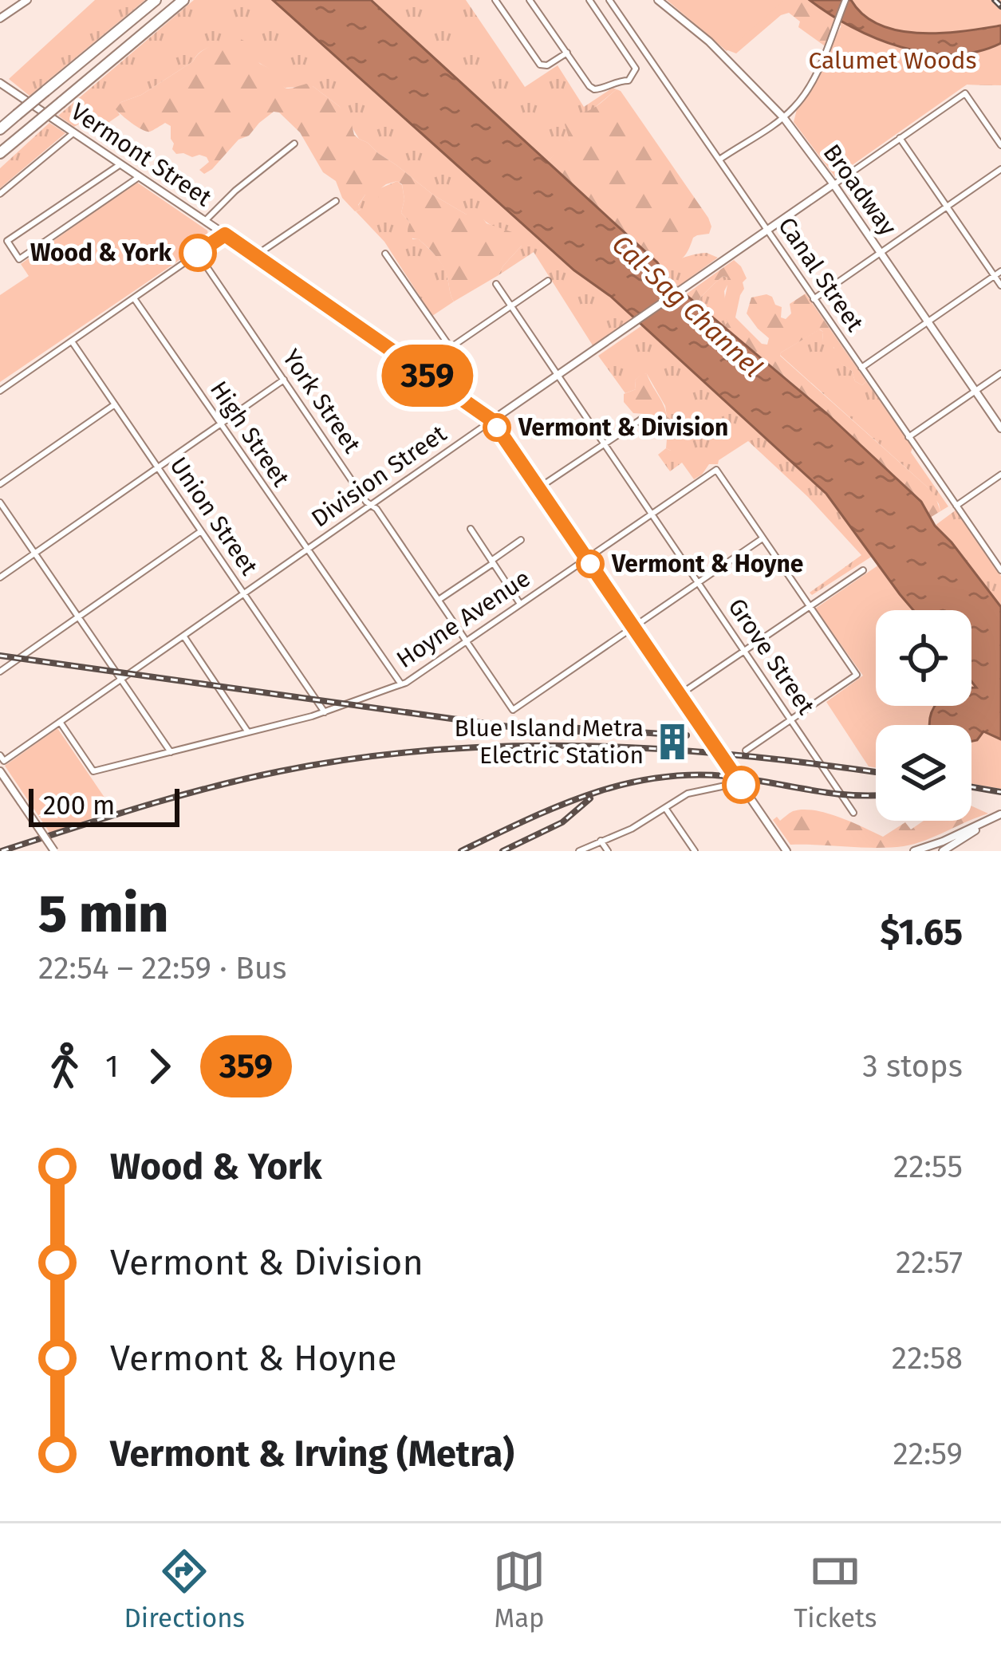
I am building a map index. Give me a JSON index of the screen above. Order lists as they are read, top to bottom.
{
  "streets": {
    "street": [
      "Vermont Street",
      "Broadway",
      "Canal Street",
      "York Street",
      "High Street",
      "Division Street",
      "Union Street",
      "Hoyne Avenue",
      "Grove Street"
    ]
  },
  "crossings": [
    ["Vermont Street", "York Street"],
    ["Vermont Street", "Division Street"],
    ["Vermont Street", "Hoyne Avenue"],
    ["Broadway", "Division Street"],
    ["Canal Street", "Division Street"],
    ["York Street", "Division Street"],
    ["York Street", "Hoyne Avenue"],
    ["High Street", "Division Street"],
    ["High Street", "Hoyne Avenue"],
    ["Division Street", "Union Street"],
    ["Division Street", "Hoyne Avenue"],
    ["Division Street", "Grove Street"],
    ["Union Street", "Hoyne Avenue"],
    ["Hoyne Avenue", "Grove Street"]
  ],
  "water": ["Cal-Sag Channel"],
  "parks": ["Calumet Woods"],
  "places": {
    "other": ["Wood & York", "Vermont & Division", "Vermont & Hoyne"],
    "building": ["Blue Island Metra Electric Station"]
  },
  "lines": ["bus line 359"],
  "scale_bar": "200 m",
  "page": {
    "on_map": "359",
    "scale": "200 m",
    "heading": ["5 min", "22:54 – 22:59 · Bus", "$1.65"],
    "legs": ["1", "359", "3 stops"],
    "list": [
      {
        "name": "Wood & York",
        "value": "22:55"
      },
      {
        "name": "Vermont & Division",
        "value": "22:57"
      },
      {
        "name": "Vermont & Hoyne",
        "value": "22:58"
      },
      {
        "name": "Vermont & Irving (Metra)",
        "value": "22:59"
      }
    ],
    "tabs": ["Directions", "Map", "Tickets"]
  }
}
